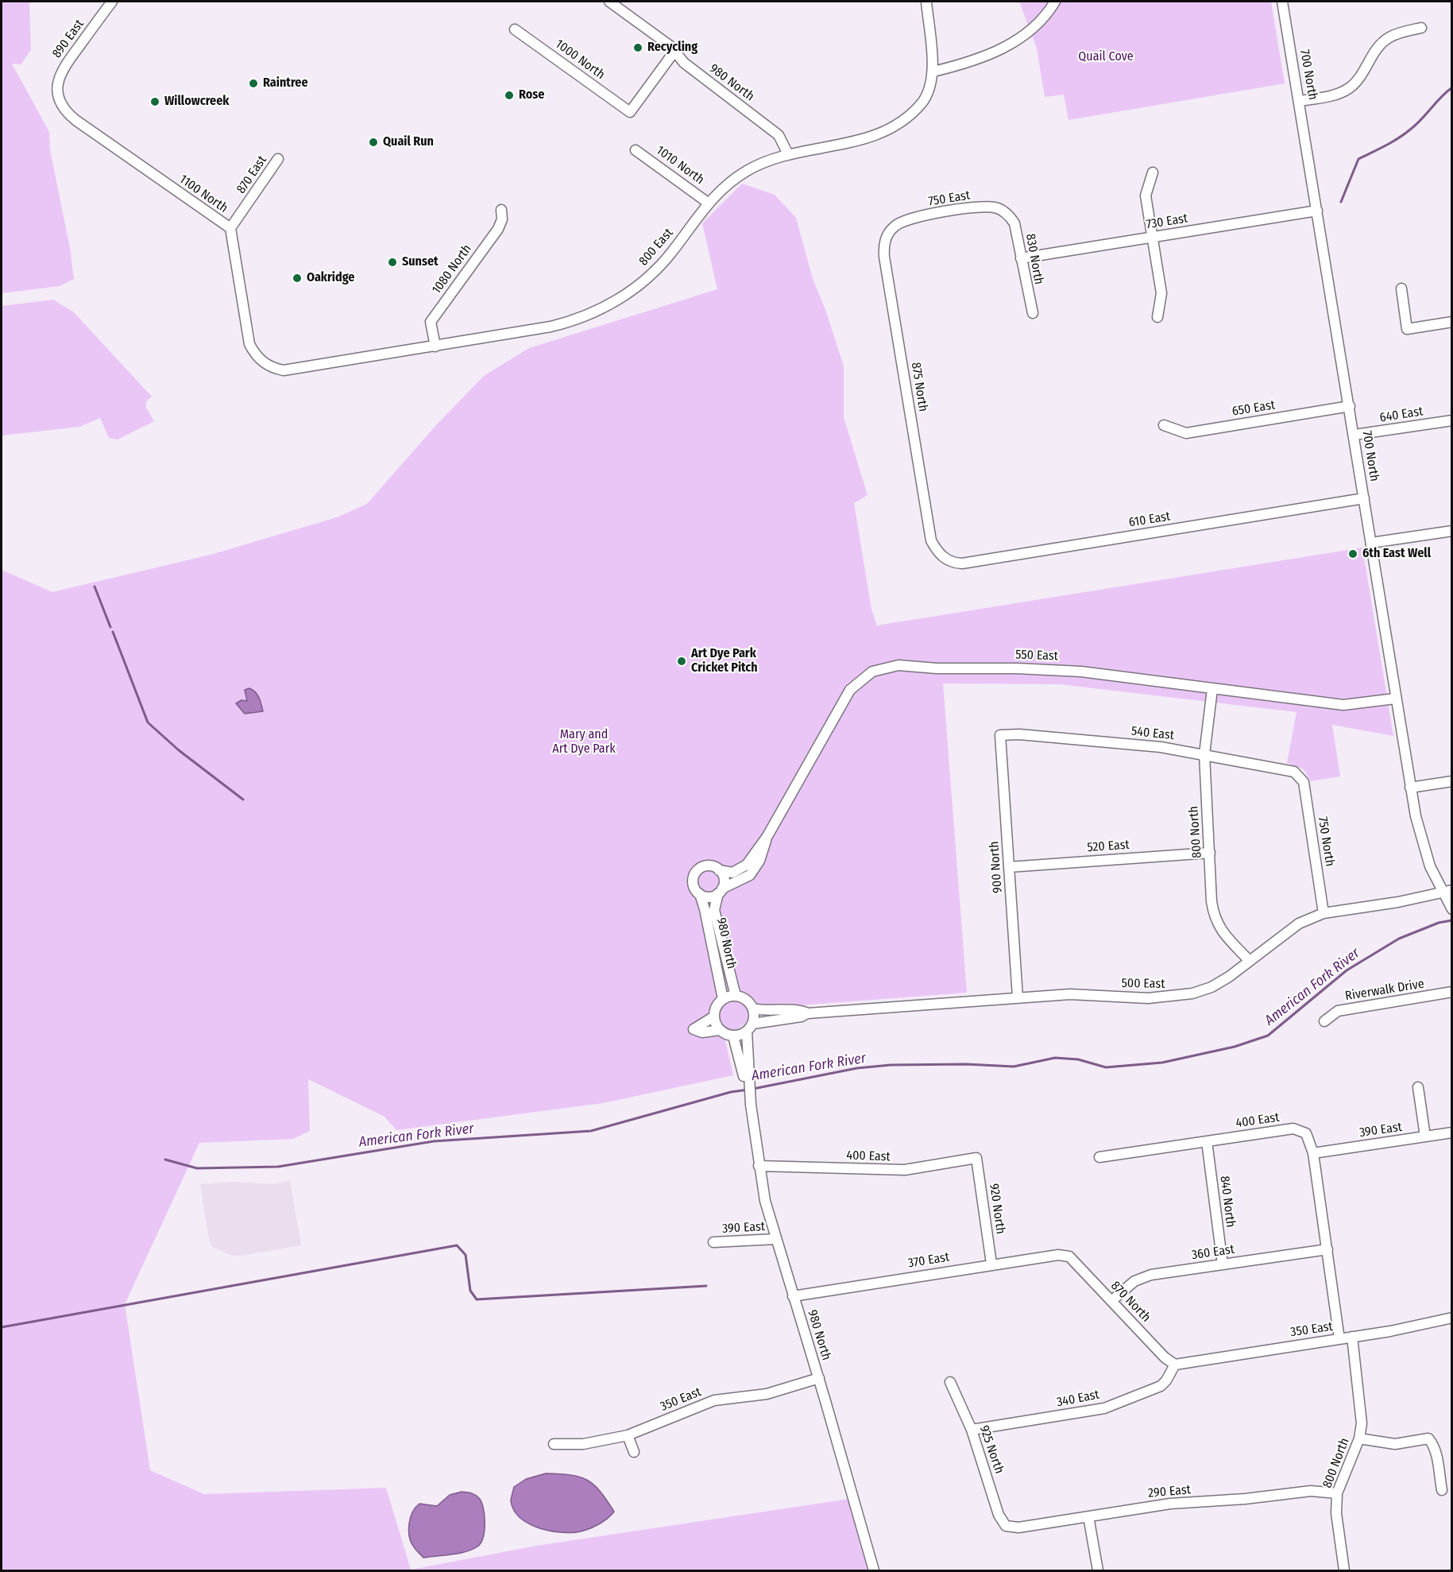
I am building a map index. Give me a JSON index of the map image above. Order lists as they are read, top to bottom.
{
  "streets": {
    "street": [
      "890 East",
      "1000 North",
      "700 North",
      "980 North",
      "1010 North",
      "870 East",
      "1100 North",
      "750 East",
      "730 East",
      "800 East",
      "830 North",
      "1080 North",
      "875 North",
      "650 East",
      "640 East",
      "610 East",
      "550 East",
      "540 East",
      "800 North",
      "750 North",
      "520 East",
      "900 North",
      "500 East",
      "Riverwalk Drive",
      "400 East",
      "390 East",
      "840 North",
      "920 North",
      "360 East",
      "370 East",
      "870 North",
      "350 East",
      "340 East",
      "925 North",
      "290 East"
    ]
  },
  "crossings": [
    ["890 East", "1100 North"],
    ["1000 North", "980 North"],
    ["700 North", "730 East"],
    ["700 North", "650 East"],
    ["700 North", "640 East"],
    ["700 North", "610 East"],
    ["700 North", "550 East"],
    ["700 North", "500 East"],
    ["980 North", "800 East"],
    ["980 North", "550 East"],
    ["980 North", "500 East"],
    ["980 North", "400 East"],
    ["980 North", "390 East"],
    ["980 North", "370 East"],
    ["980 North", "350 East"],
    ["1010 North", "800 East"],
    ["870 East", "1100 North"],
    ["1100 North", "800 East"],
    ["750 East", "830 North"],
    ["750 East", "875 North"],
    ["730 East", "830 North"],
    ["800 East", "1080 North"],
    ["875 North", "610 East"],
    ["550 East", "800 North"],
    ["540 East", "800 North"],
    ["540 East", "750 North"],
    ["540 East", "900 North"],
    ["800 North", "520 East"],
    ["800 North", "500 East"],
    ["800 North", "350 East"],
    ["800 North", "290 East"],
    ["750 North", "500 East"],
    ["520 East", "900 North"],
    ["900 North", "500 East"],
    ["400 East", "390 East"],
    ["400 East", "840 North"],
    ["400 East", "920 North"],
    ["840 North", "360 East"],
    ["920 North", "370 East"],
    ["360 East", "870 North"],
    ["370 East", "870 North"],
    ["870 North", "350 East"],
    ["870 North", "340 East"],
    ["350 East", "340 East"],
    ["340 East", "925 North"],
    ["925 North", "290 East"]
  ],
  "water": ["American Fork River"],
  "parks": ["Quail Cove", "Mary and Art Dye Park"],
  "places": [
    "Recycling",
    "Raintree",
    "Rose",
    "Willowcreek",
    "Quail Run",
    "Sunset",
    "Oakridge",
    "6th East Well",
    "Art Dye Park Cricket Pitch"
  ]
}
